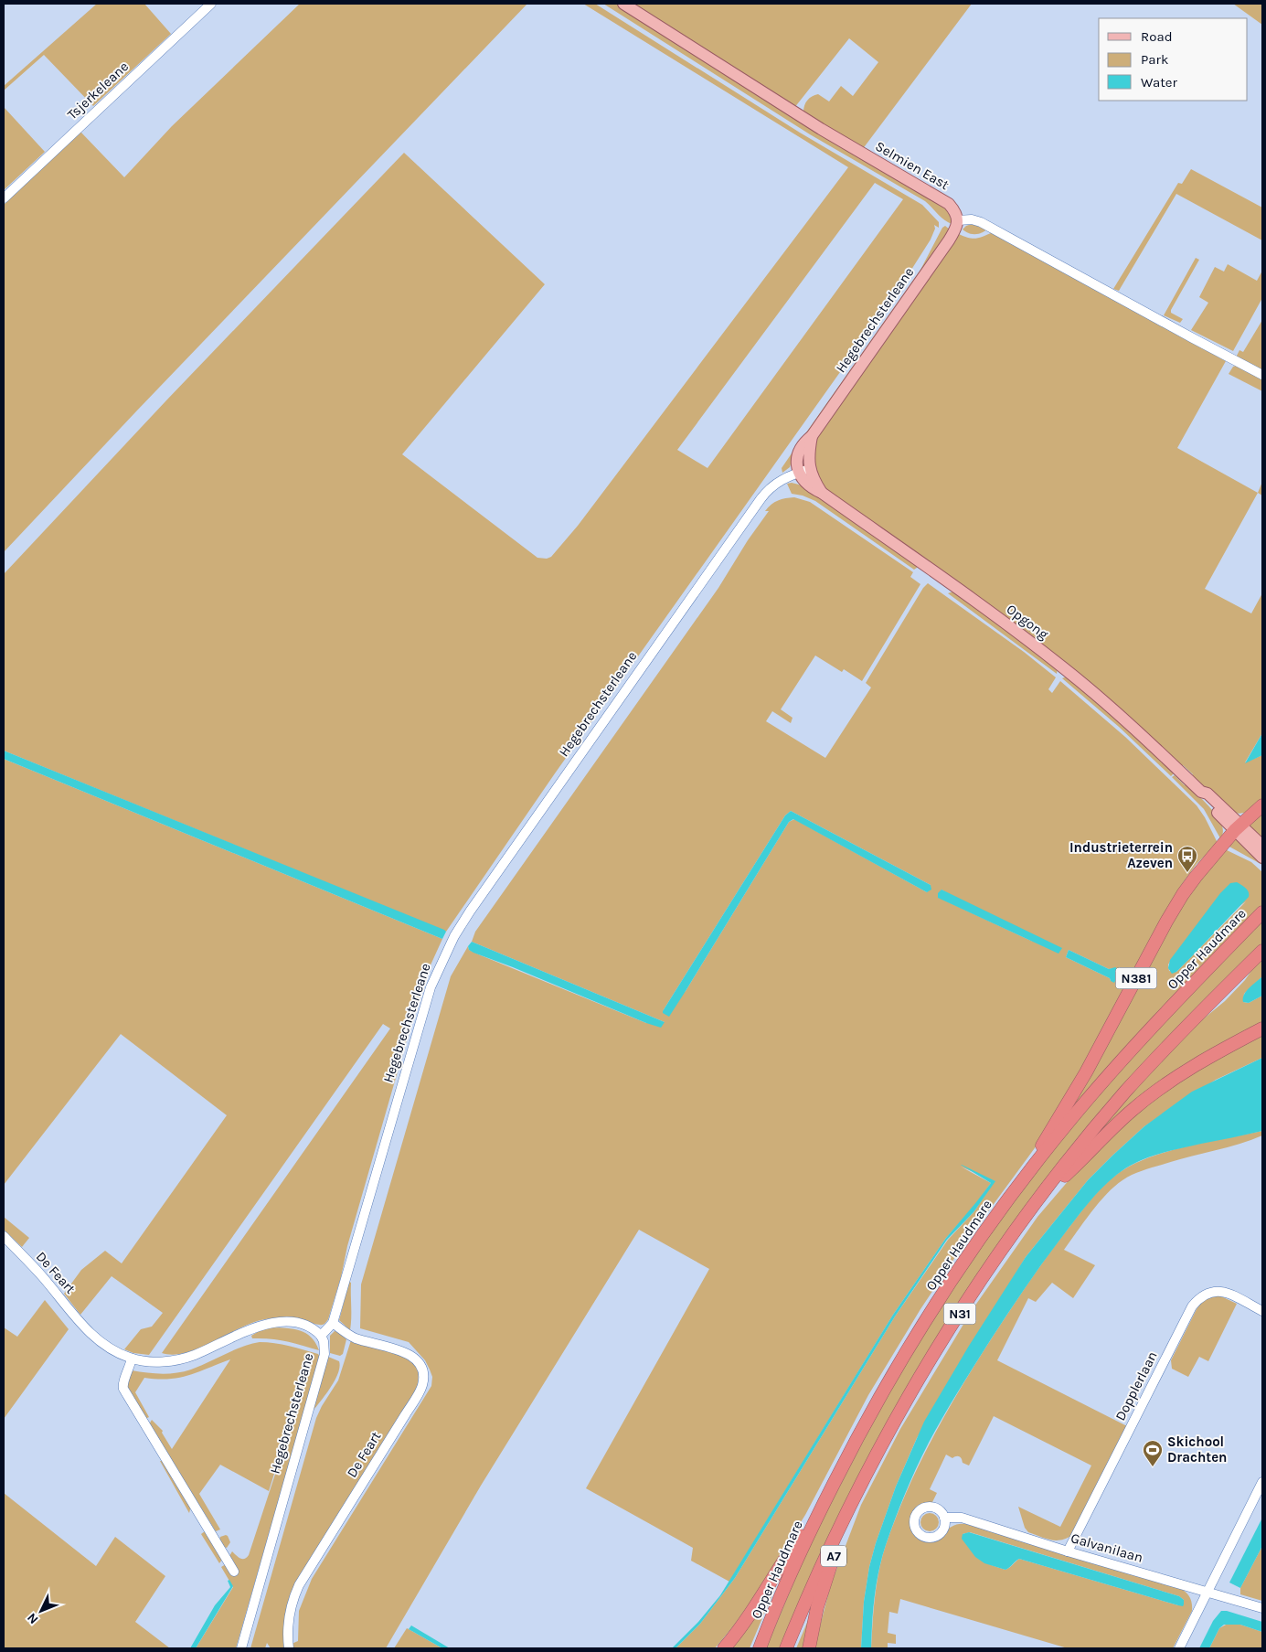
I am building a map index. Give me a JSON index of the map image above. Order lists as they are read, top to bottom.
{
  "streets": {
    "highway": [
      "Opper Haudmare",
      "N381",
      "N31",
      "A7"
    ],
    "main road": ["Selmien East", "Hegebrechsterleane", "Opgong"],
    "street": [
      "Tsjerkeleane",
      "De Feart",
      "Dopplerlaan",
      "Galvanilaan"
    ]
  },
  "crossings": [
    ["Selmien East", "Hegebrechsterleane"],
    ["Hegebrechsterleane", "Opgong"],
    ["Hegebrechsterleane", "De Feart"],
    ["Opgong", "N381"],
    ["Opper Haudmare", "N381"],
    ["Opper Haudmare", "N31"],
    ["N31", "A7"],
    ["Dopplerlaan", "Galvanilaan"]
  ],
  "places": {
    "bus stop": ["Industrieterrein Azeven"],
    "sports": ["Skichool Drachten"]
  },
  "legend": ["Road", "Park", "Water"],
  "north": "bottom left"
}
